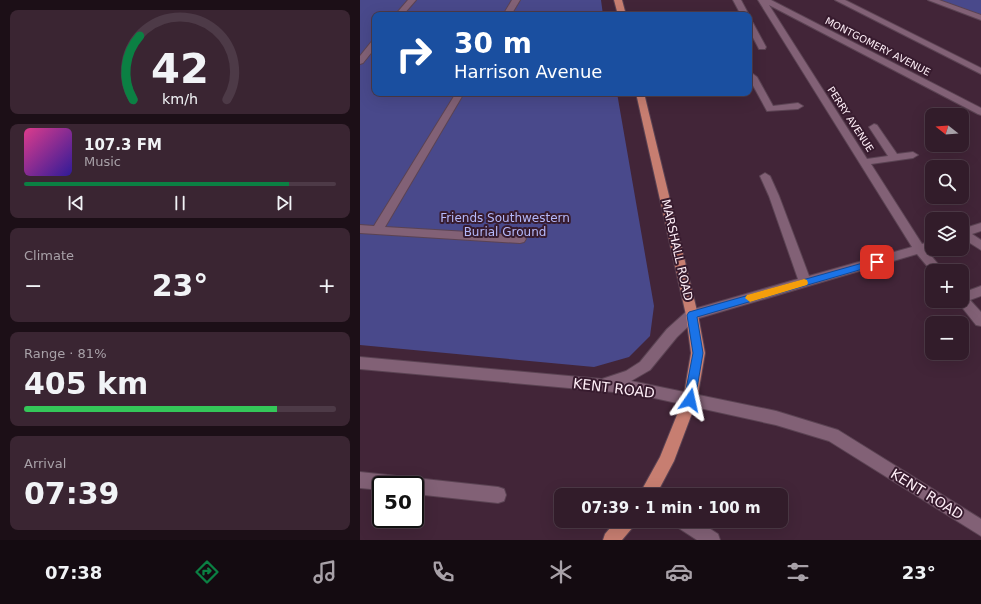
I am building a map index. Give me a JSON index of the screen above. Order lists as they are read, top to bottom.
{
  "streets": {
    "main road": ["MARSHALL ROAD"],
    "street": ["MONTGOMERY AVENUE", "PERRY AVENUE", "KENT ROAD"]
  },
  "crossings": [
    ["MONTGOMERY AVENUE", "PERRY AVENUE"],
    ["MARSHALL ROAD", "KENT ROAD"]
  ],
  "parks": ["Friends Southwestern Burial Ground"],
  "north": "left",
  "page": {
    "turn": ["30 m", "Harrison Avenue"],
    "map_buttons": ["+", "−"],
    "song": ["107.3 FM", "Music"],
    "tile": [
      "Climate",
      ["Range · 81%", "405 km"],
      ["Arrival", "07:39"]
    ],
    "heat": ["−", "23°", "+"],
    "limit": "50",
    "trip": "07:39 · 1 min · 100 m",
    "tabs": ["07:38", "23°"],
    "gauge": ["42", "km/h"]
  }
}
